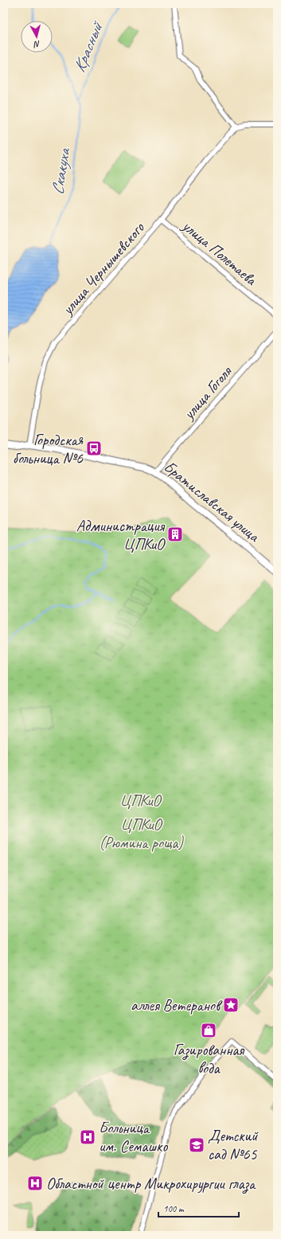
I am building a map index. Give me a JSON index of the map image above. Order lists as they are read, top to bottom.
{
  "streets": {
    "street": [
      "улица Полетаева",
      "улица Чернышевского",
      "улица Гоголя",
      "Братиславская улица"
    ]
  },
  "crossings": [
    ["улица Полетаева", "улица Чернышевского"],
    ["улица Чернышевского", "Братиславская улица"],
    ["улица Гоголя", "Братиславская улица"]
  ],
  "water": ["Красный", "Скакуха"],
  "parks": ["ЦПКиО", "ЦПКиО (Рюмина роща)"],
  "places": {
    "bus stop": ["Городская больница №6"],
    "building": ["Администрация ЦПКиО"],
    "place": ["аллея Ветеранов"],
    "shop": ["Газированная вода"],
    "hospital": ["Больница им. Семашко", "Областной центр Микрохирургии глаза"],
    "school or university": ["Детский сад №65"]
  },
  "scale_bar": "100 m",
  "north": "bottom"
}
